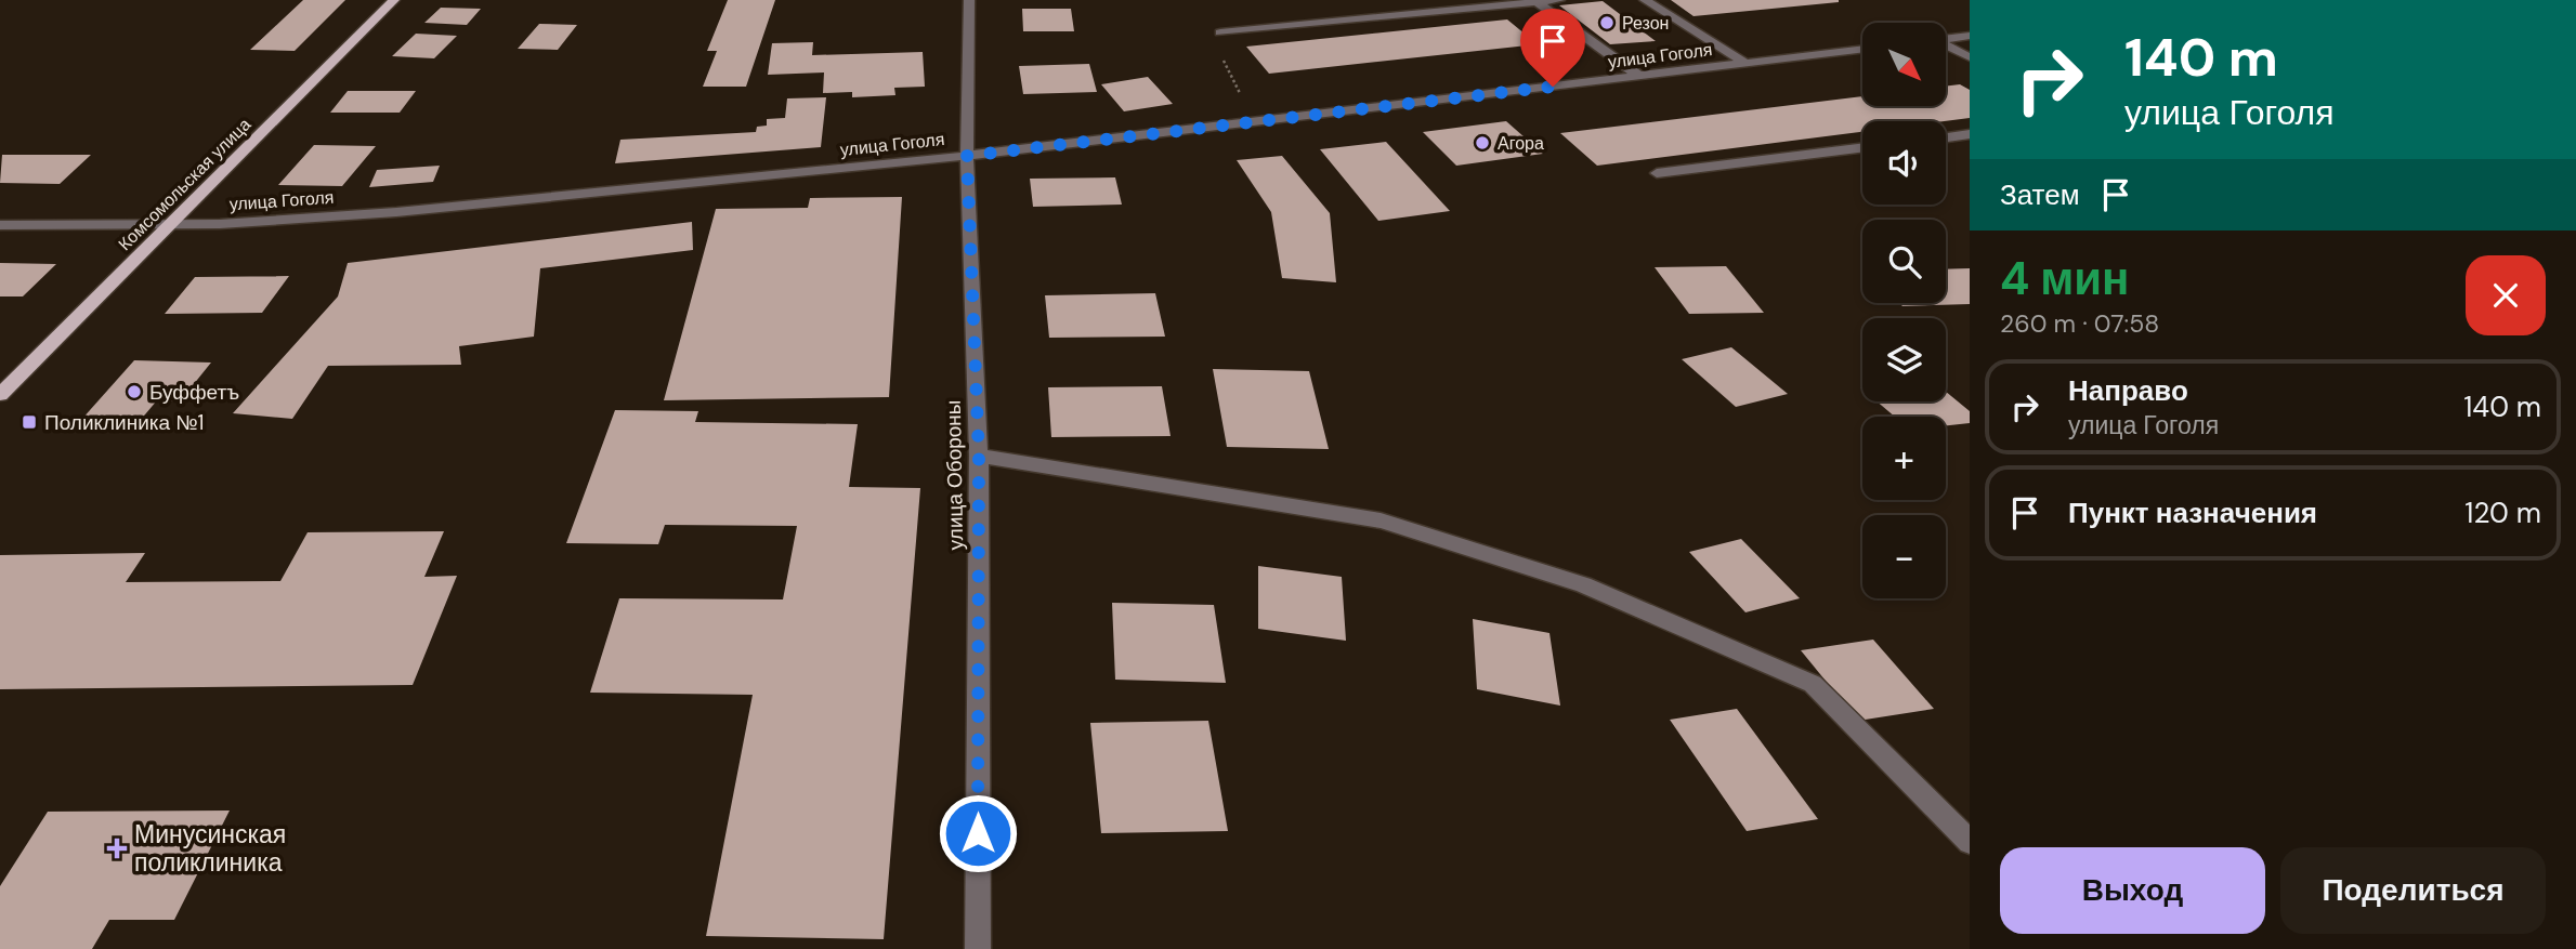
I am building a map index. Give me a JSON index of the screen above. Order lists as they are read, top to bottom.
{
  "streets": {
    "main road": ["Комсомольская улица"],
    "street": ["улица Гоголя", "улица Обороны"]
  },
  "crossings": [
    ["улица Гоголя", "Комсомольская улица"],
    ["улица Гоголя", "улица Обороны"]
  ],
  "places": {
    "other": ["Резон", "Агора", "Буффетъ"],
    "transit": ["Поликлиника №1"],
    "health": ["Минусинская поликлиника"]
  },
  "north": "bottom right",
  "page": {
    "turn": ["140 m", "улица Гоголя"],
    "map_buttons": ["+", "−"],
    "then": "Затем",
    "heading": ["4 мин", "260 m · 07:58"],
    "list": [
      {
        "name": "Направо",
        "note": "улица Гоголя",
        "value": "140 m"
      },
      {
        "name": "Пункт назначения",
        "value": "120 m"
      }
    ],
    "buttons": ["Выход", "Поделиться"]
  }
}
